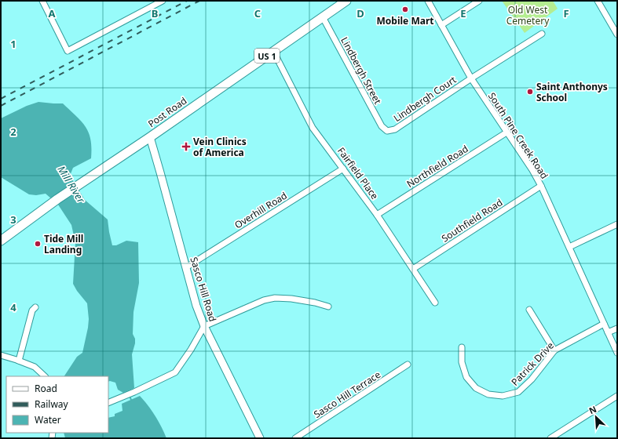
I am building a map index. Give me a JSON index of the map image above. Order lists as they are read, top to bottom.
{
  "streets": {
    "main road": ["US 1", "Post Road"],
    "street": [
      "Lindbergh Street",
      "Lindbergh Court",
      "South Pine Creek Road",
      "Northfield Road",
      "Fairfield Place",
      "Overhill Road",
      "Southfield Road",
      "Sasco Hill Road",
      "Patrick Drive",
      "Sasco Hill Terrace"
    ]
  },
  "crossings": [
    ["Lindbergh Street", "Lindbergh Court"],
    ["Lindbergh Street", "Post Road"],
    ["Lindbergh Court", "South Pine Creek Road"],
    ["Post Road", "Fairfield Place"],
    ["Post Road", "Sasco Hill Road"],
    ["South Pine Creek Road", "Northfield Road"],
    ["South Pine Creek Road", "Southfield Road"],
    ["South Pine Creek Road", "Patrick Drive"],
    ["Northfield Road", "Fairfield Place"],
    ["Fairfield Place", "Overhill Road"],
    ["Fairfield Place", "Southfield Road"],
    ["Overhill Road", "Sasco Hill Road"]
  ],
  "water": ["Mill River"],
  "parks": ["Old West Cemetery"],
  "places": {
    "other": ["Mobile Mart", "Saint Anthonys School", "Tide Mill Landing"],
    "health": ["Vein Clinics of America"]
  },
  "legend": ["Road", "Railway", "Water"],
  "north": "top left",
  "grid": {
    "columns": [
      "A",
      "B",
      "C",
      "D",
      "E",
      "F"
    ],
    "rows": [
      "1",
      "2",
      "3",
      "4"
    ]
  }
}
